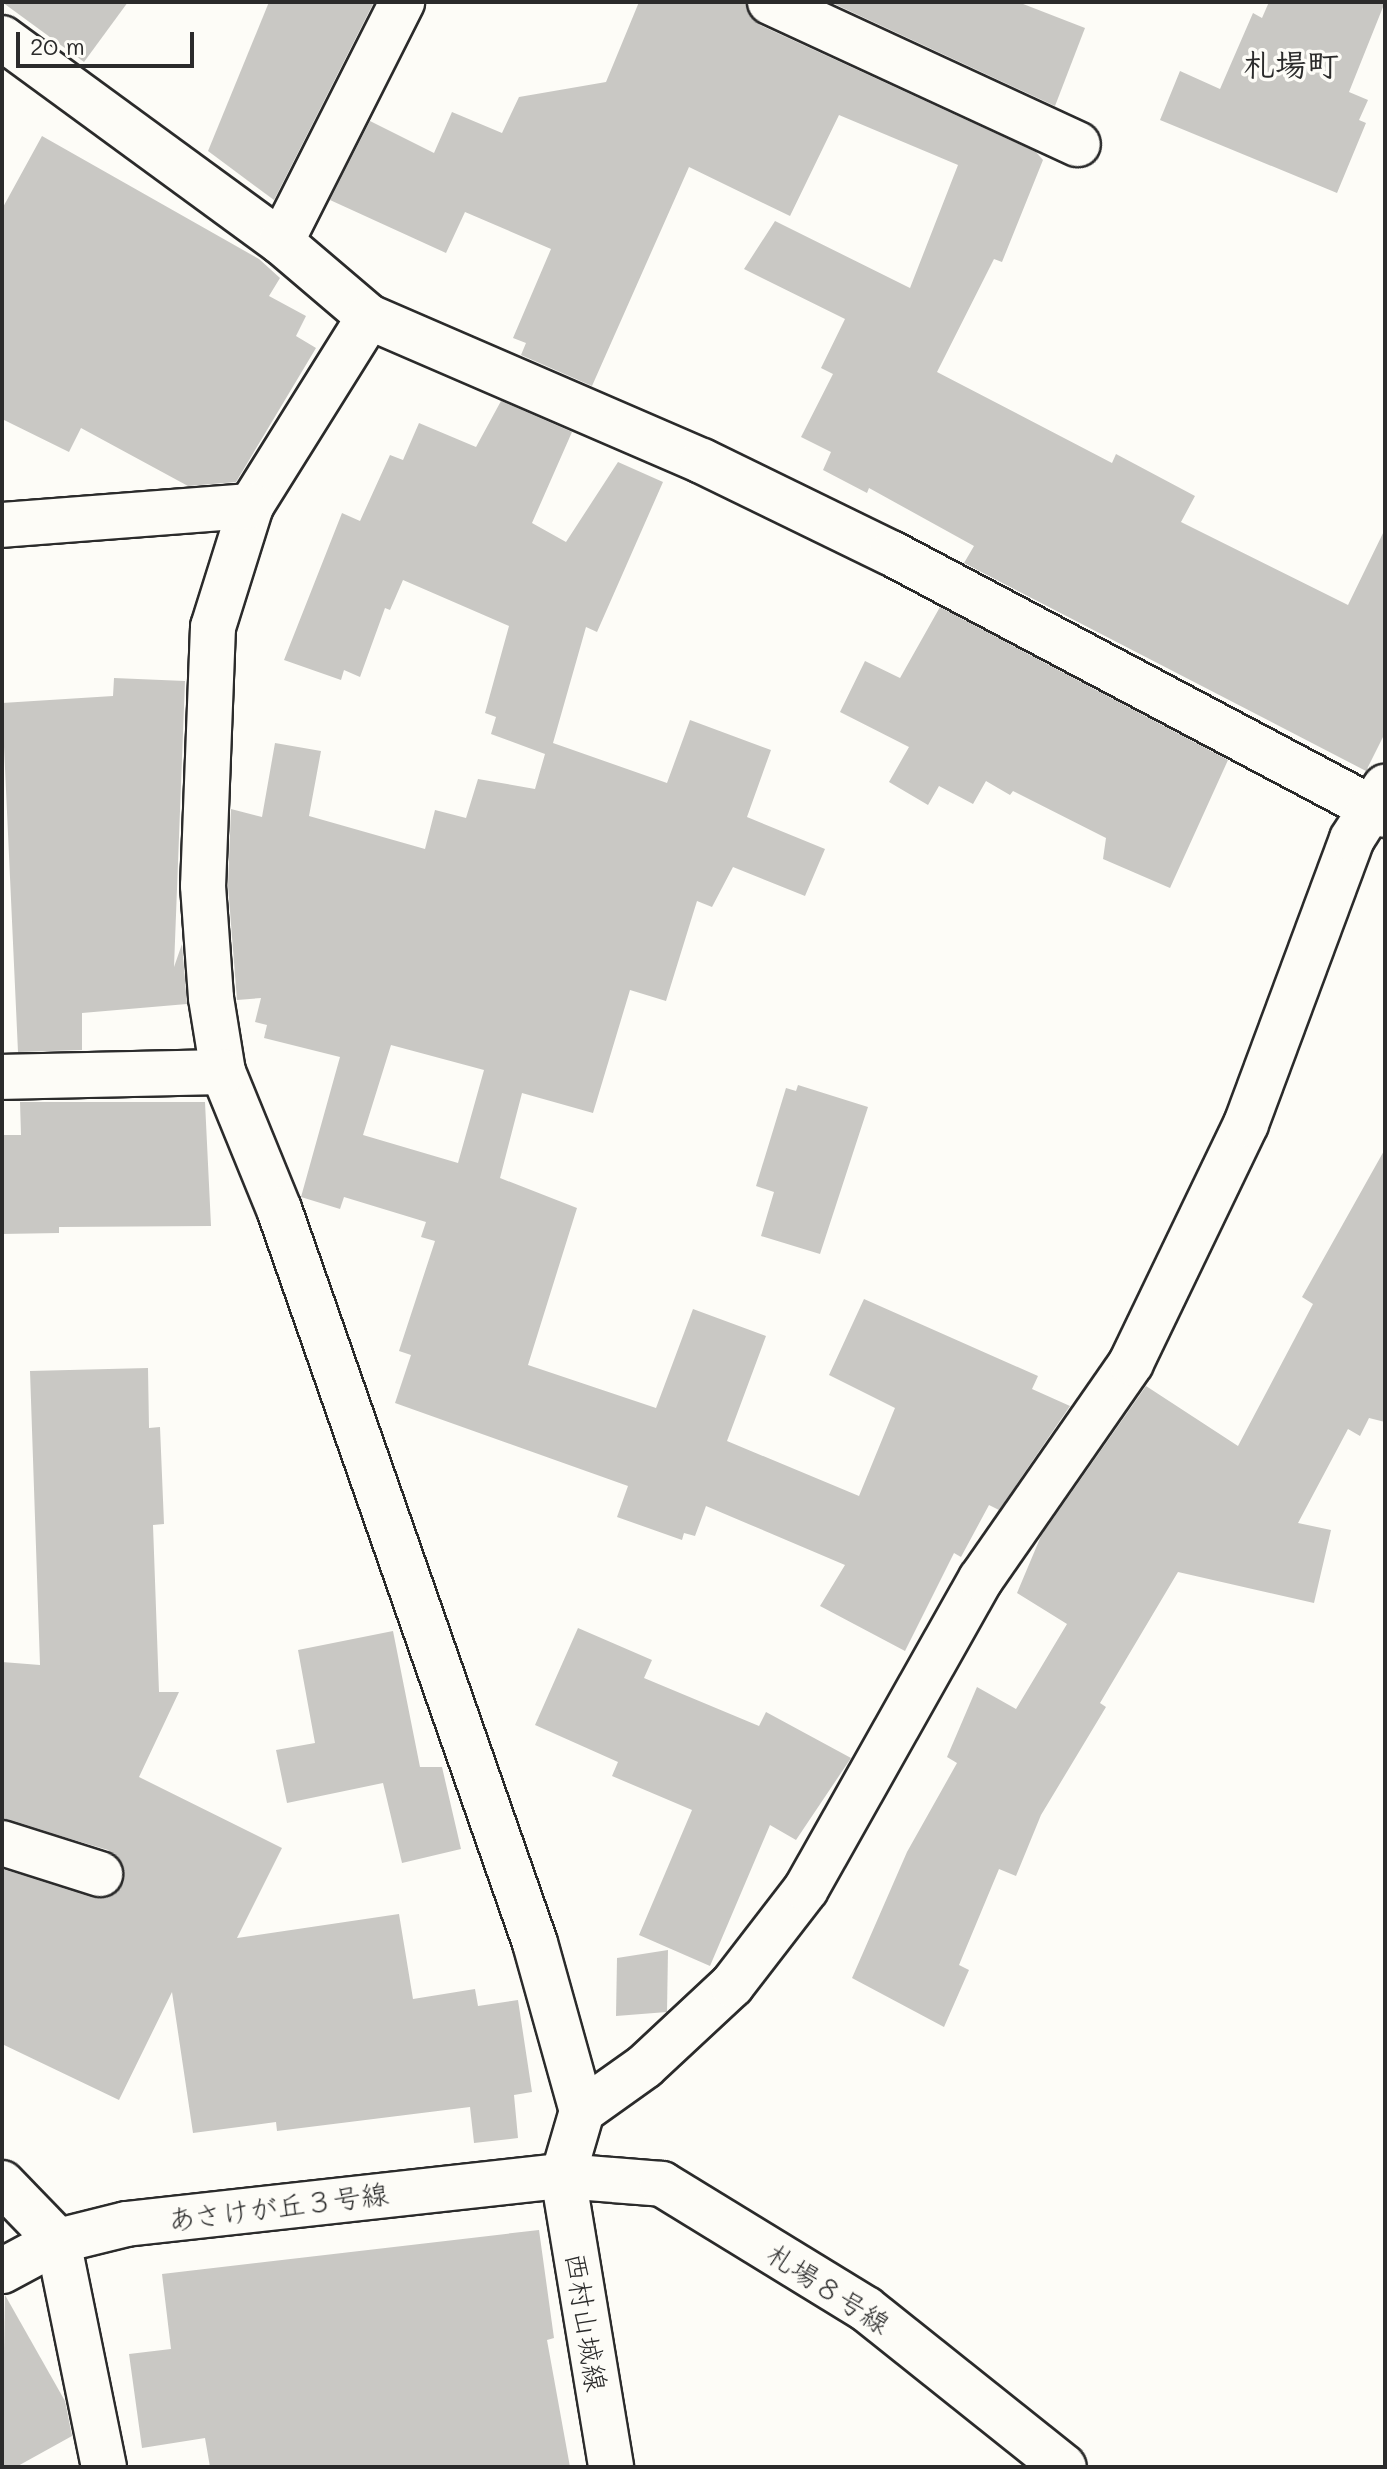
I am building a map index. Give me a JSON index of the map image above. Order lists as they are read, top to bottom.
{
  "streets": {
    "street": ["あさけが丘３号線", "札場８号線", "西村山城線"]
  },
  "crossings": [
    ["あさけが丘３号線", "札場８号線"],
    ["あさけが丘３号線", "西村山城線"],
    ["札場８号線", "西村山城線"]
  ],
  "districts": ["札場町"],
  "scale_bar": "20 m"
}
